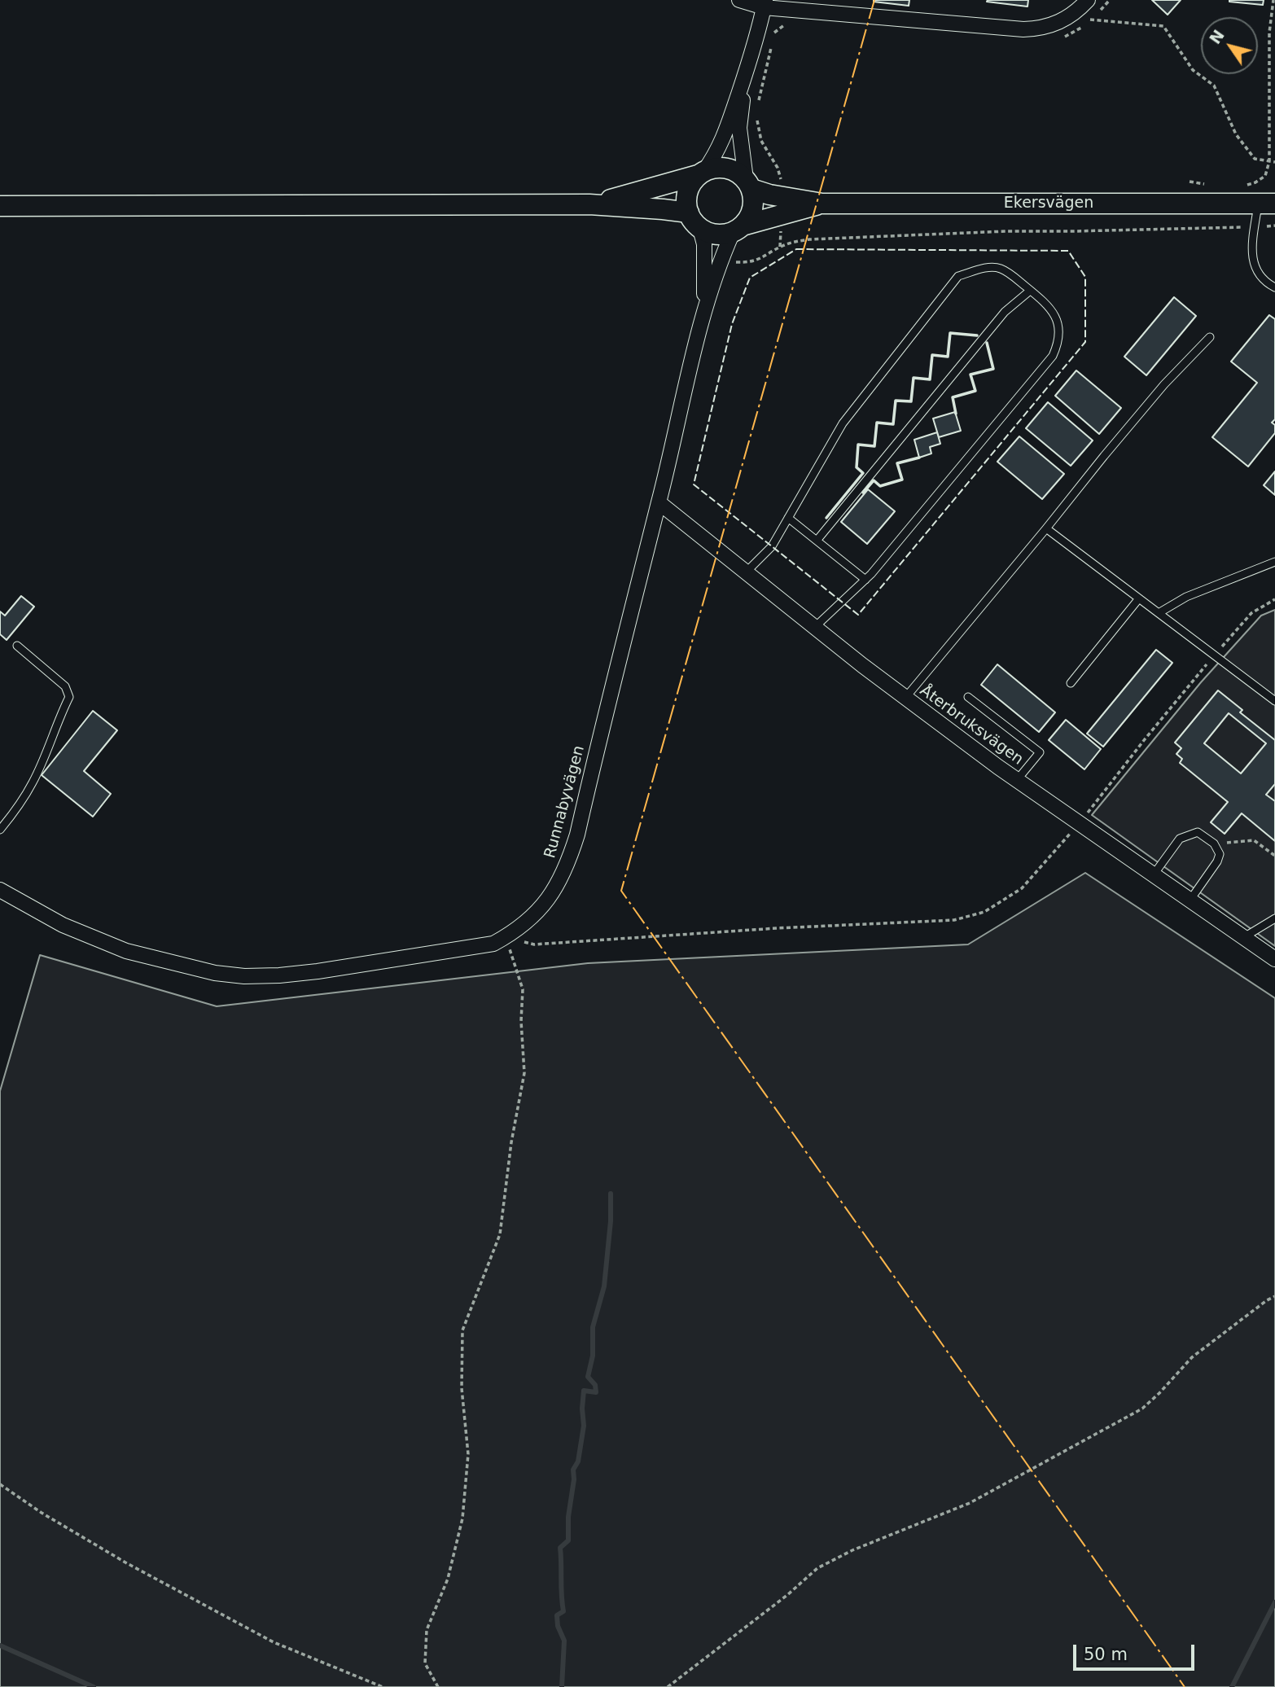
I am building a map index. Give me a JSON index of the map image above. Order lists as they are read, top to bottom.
{
  "streets": {
    "main road": ["Ekersvägen"],
    "street": ["Återbruksvägen", "Runnabyvägen"]
  },
  "crossings": [
    ["Ekersvägen", "Runnabyvägen"],
    ["Återbruksvägen", "Runnabyvägen"]
  ],
  "scale_bar": "50 m",
  "north": "top left"
}
